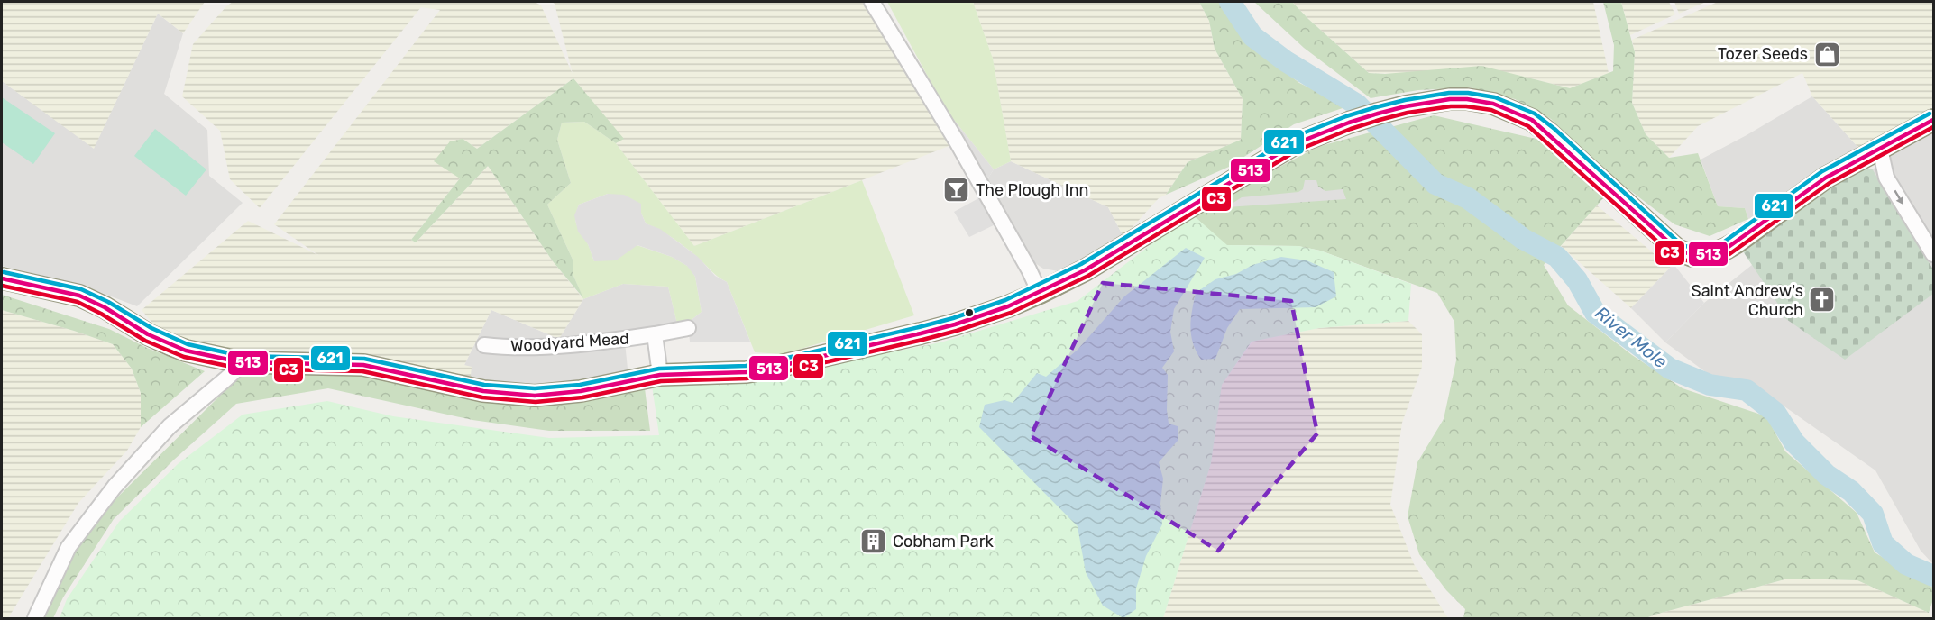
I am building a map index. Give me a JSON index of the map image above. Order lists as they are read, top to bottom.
{
  "streets": {
    "street": ["Woodyard Mead"]
  },
  "water": ["River Mole"],
  "places": {
    "shop": ["Tozer Seeds"],
    "bar": ["The Plough Inn"],
    "church": ["Saint Andrew's Church"],
    "building": ["Cobham Park"]
  },
  "lines": ["transit line 621", "transit line 513", "transit line C3"]
}
